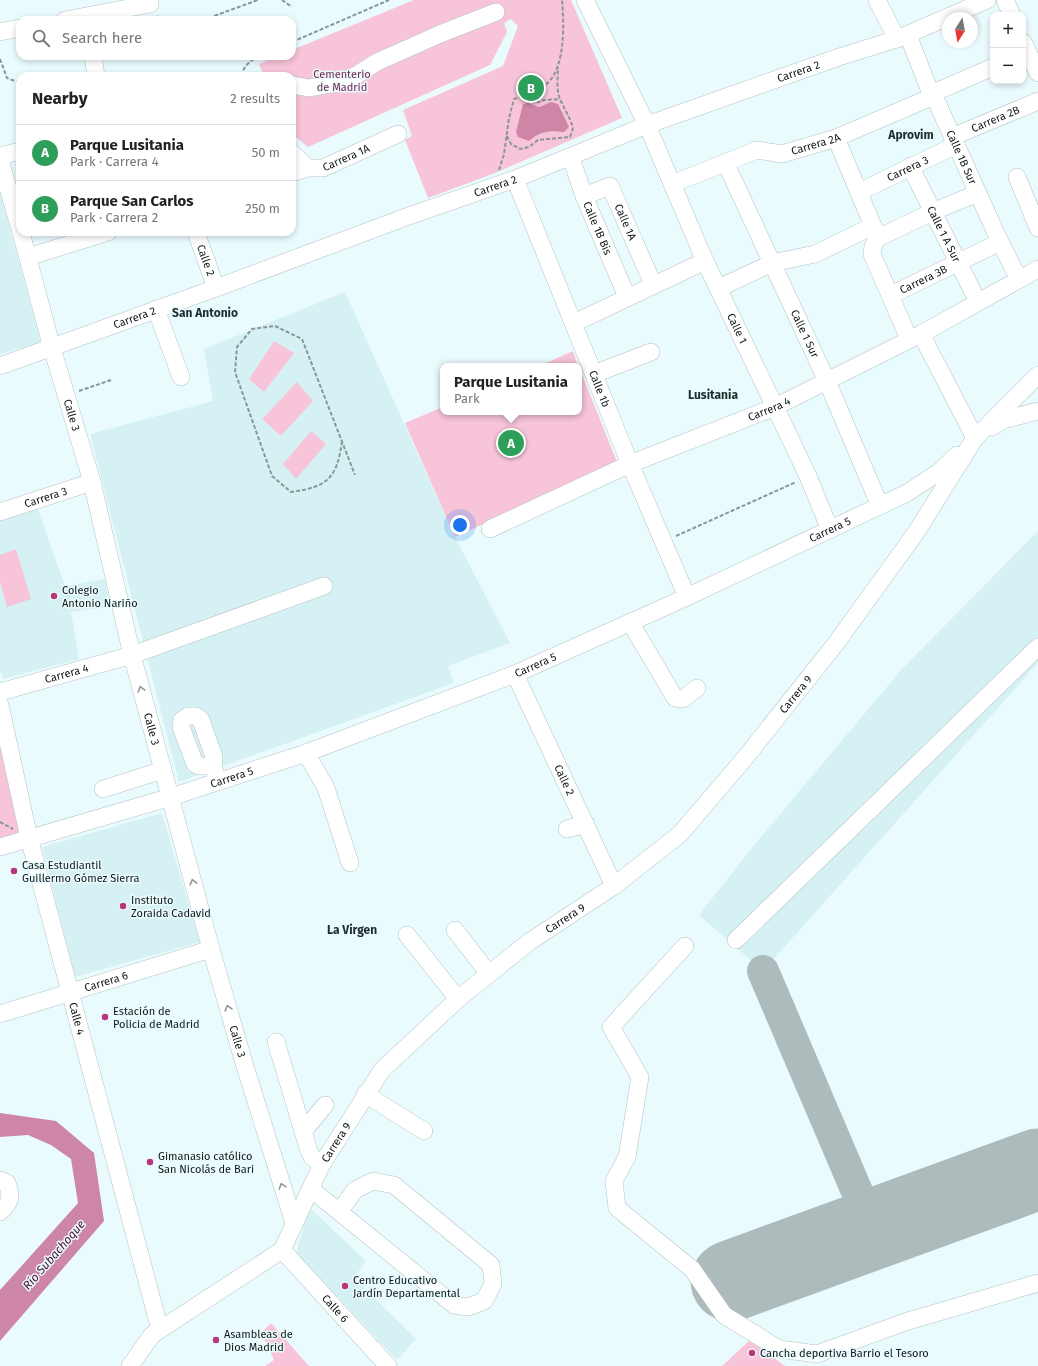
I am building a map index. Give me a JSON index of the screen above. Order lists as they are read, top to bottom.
{
  "streets": {
    "street": [
      "Carrera 2",
      "Carrera 2B",
      "Carrera 2A",
      "Carrera 1A",
      "Calle 1B Sur",
      "Carrera 3",
      "Calle 1A",
      "Calle 1B Bis",
      "Calle 1 A Sur",
      "Calle 2",
      "Carrera 3B",
      "Calle 1",
      "Calle 1 Sur",
      "Calle 1b",
      "Carrera 4",
      "Calle 3",
      "Carrera 5",
      "Carrera 9",
      "Carrera 6",
      "Calle 4",
      "Calle 6"
    ]
  },
  "crossings": [
    ["Carrera 2", "Calle 1B Sur"],
    ["Carrera 2", "Calle 1B Bis"],
    ["Carrera 2", "Calle 2"],
    ["Carrera 2", "Calle 1"],
    ["Carrera 2", "Calle 1b"],
    ["Carrera 2", "Calle 3"],
    ["Carrera 2B", "Calle 1B Sur"],
    ["Carrera 2B", "Carrera 3"],
    ["Carrera 2A", "Calle 1B Sur"],
    ["Carrera 2A", "Calle 1"],
    ["Carrera 2A", "Calle 1 Sur"],
    ["Calle 1B Sur", "Carrera 3"],
    ["Calle 1B Sur", "Carrera 3B"],
    ["Calle 1B Sur", "Carrera 4"],
    ["Carrera 3", "Calle 1 A Sur"],
    ["Carrera 3", "Calle 3"],
    ["Calle 1A", "Calle 1B Bis"],
    ["Calle 1 A Sur", "Carrera 3B"],
    ["Calle 1 A Sur", "Carrera 4"],
    ["Calle 2", "Carrera 5"],
    ["Calle 2", "Carrera 9"],
    ["Calle 1", "Carrera 4"],
    ["Calle 1", "Carrera 5"],
    ["Calle 1 Sur", "Carrera 4"],
    ["Calle 1 Sur", "Carrera 5"],
    ["Calle 1b", "Carrera 4"],
    ["Calle 1b", "Carrera 5"],
    ["Carrera 4", "Calle 3"],
    ["Calle 3", "Carrera 5"],
    ["Calle 3", "Carrera 9"],
    ["Calle 3", "Carrera 6"],
    ["Carrera 5", "Carrera 9"],
    ["Carrera 5", "Calle 4"],
    ["Carrera 9", "Calle 6"],
    ["Carrera 6", "Calle 4"]
  ],
  "districts": [
    "Aprovim",
    "San Antonio",
    "Lusitania",
    "La Virgen"
  ],
  "water": ["Río Subachoque"],
  "parks": ["Cementerio de Madrid"],
  "places": [
    "Colegio Antonio Nariño",
    "Casa Estudiantil Guillermo Gómez Sierra",
    "Instituto Zoraida Cadavid",
    "Estación de Policia de Madrid",
    "Gimanasio católico San Nicolás de Bari",
    "Centro Educativo Jardín Departamental",
    "Asambleas de Dios Madrid",
    "Cancha deportiva Barrio el Tesoro"
  ],
  "north": "bottom",
  "page": {
    "map_buttons": ["+", "−"],
    "search": "Search here",
    "heading": ["Nearby", "2 results"],
    "pins": ["B", "A"],
    "list": [
      {
        "mark": "A",
        "name": "Parque Lusitania",
        "note": "Park · Carrera 4",
        "value": "50 m"
      },
      {
        "mark": "B",
        "name": "Parque San Carlos",
        "note": "Park · Carrera 2",
        "value": "250 m"
      }
    ],
    "popup": ["Parque Lusitania", "Park"]
  }
}
